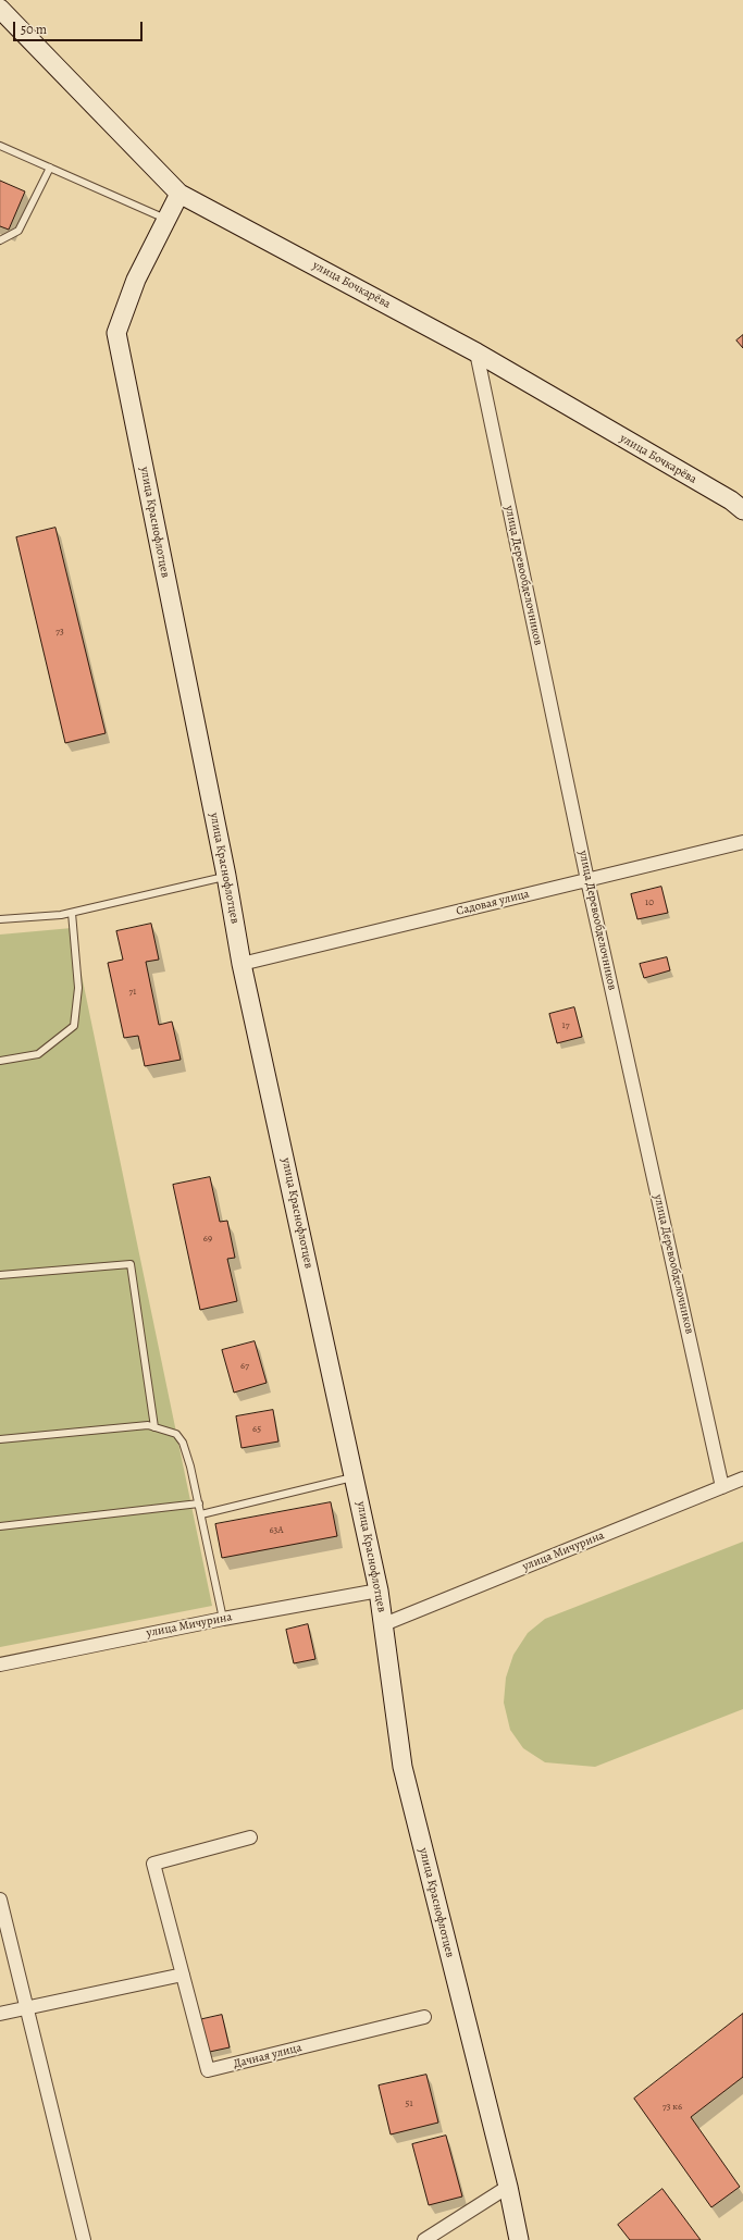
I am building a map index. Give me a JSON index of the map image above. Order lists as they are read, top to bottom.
{
  "streets": {
    "street": [
      "улица Бочкарёва",
      "улица Краснофлотцев",
      "улица Деревообделочников",
      "Садовая улица",
      "улица Мичурина",
      "Дачная улица"
    ]
  },
  "crossings": [
    ["улица Бочкарёва", "улица Краснофлотцев"],
    ["улица Бочкарёва", "улица Деревообделочников"],
    ["улица Краснофлотцев", "Садовая улица"],
    ["улица Краснофлотцев", "улица Мичурина"],
    ["улица Деревообделочников", "Садовая улица"],
    ["улица Деревообделочников", "улица Мичурина"]
  ],
  "house_numbers": [
    "73",
    "10",
    "71",
    "17",
    "69",
    "67",
    "65",
    "63А",
    "51",
    "73 к6"
  ],
  "scale_bar": "50 m"
}
